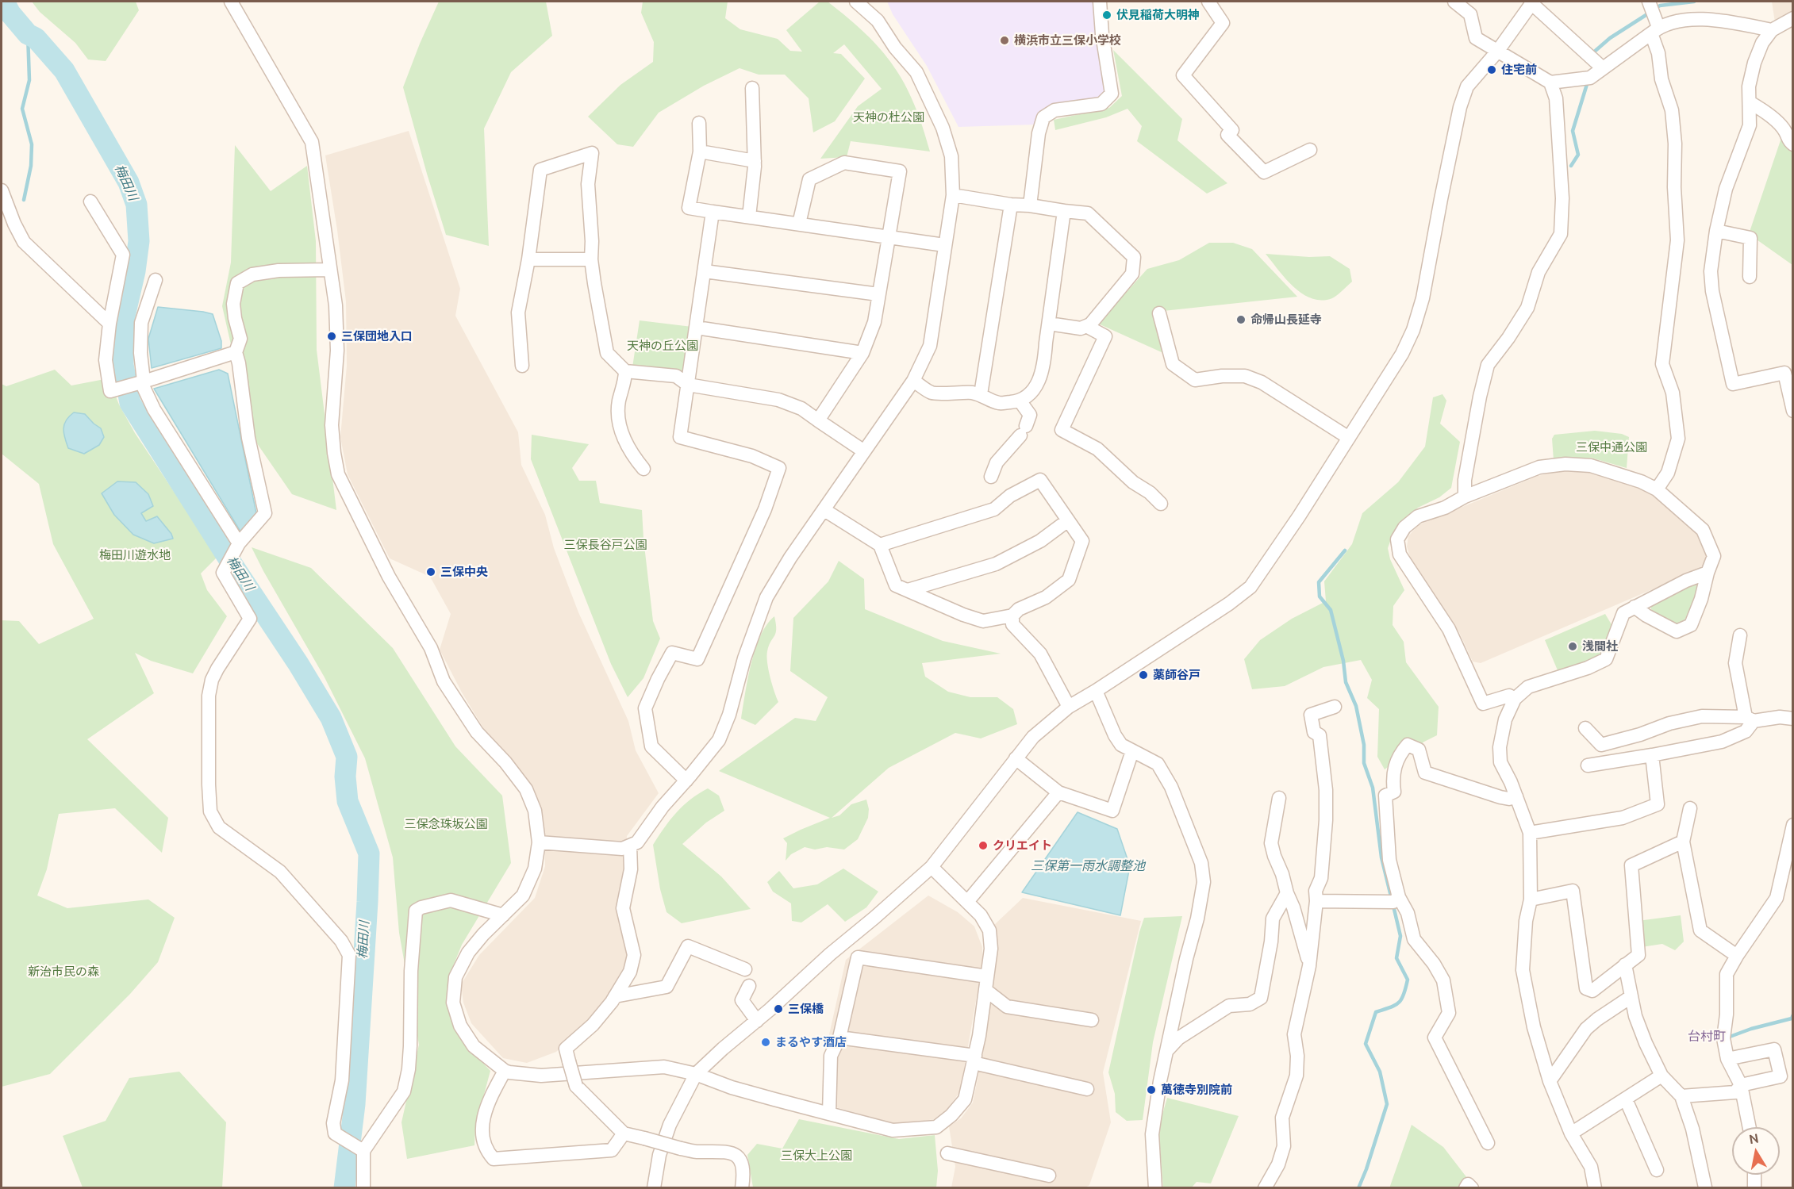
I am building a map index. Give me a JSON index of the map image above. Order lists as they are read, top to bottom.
{
  "districts": ["台村町"],
  "water": ["梅田川", "三保第一雨水調整池"],
  "parks": [
    "天神の杜公園",
    "天神の丘公園",
    "三保中通公園",
    "三保長谷戸公園",
    "梅田川遊水地",
    "三保念珠坂公園",
    "新治市民の森",
    "三保大上公園"
  ],
  "places": [
    "伏見稲荷大明神",
    "横浜市立三保小学校",
    "住宅前",
    "命帰山長延寺",
    "三保団地入口",
    "三保中央",
    "浅間社",
    "薬師谷戸",
    "クリエイト",
    "三保橋",
    "まるやす酒店",
    "萬徳寺別院前"
  ],
  "north": "top"
}
